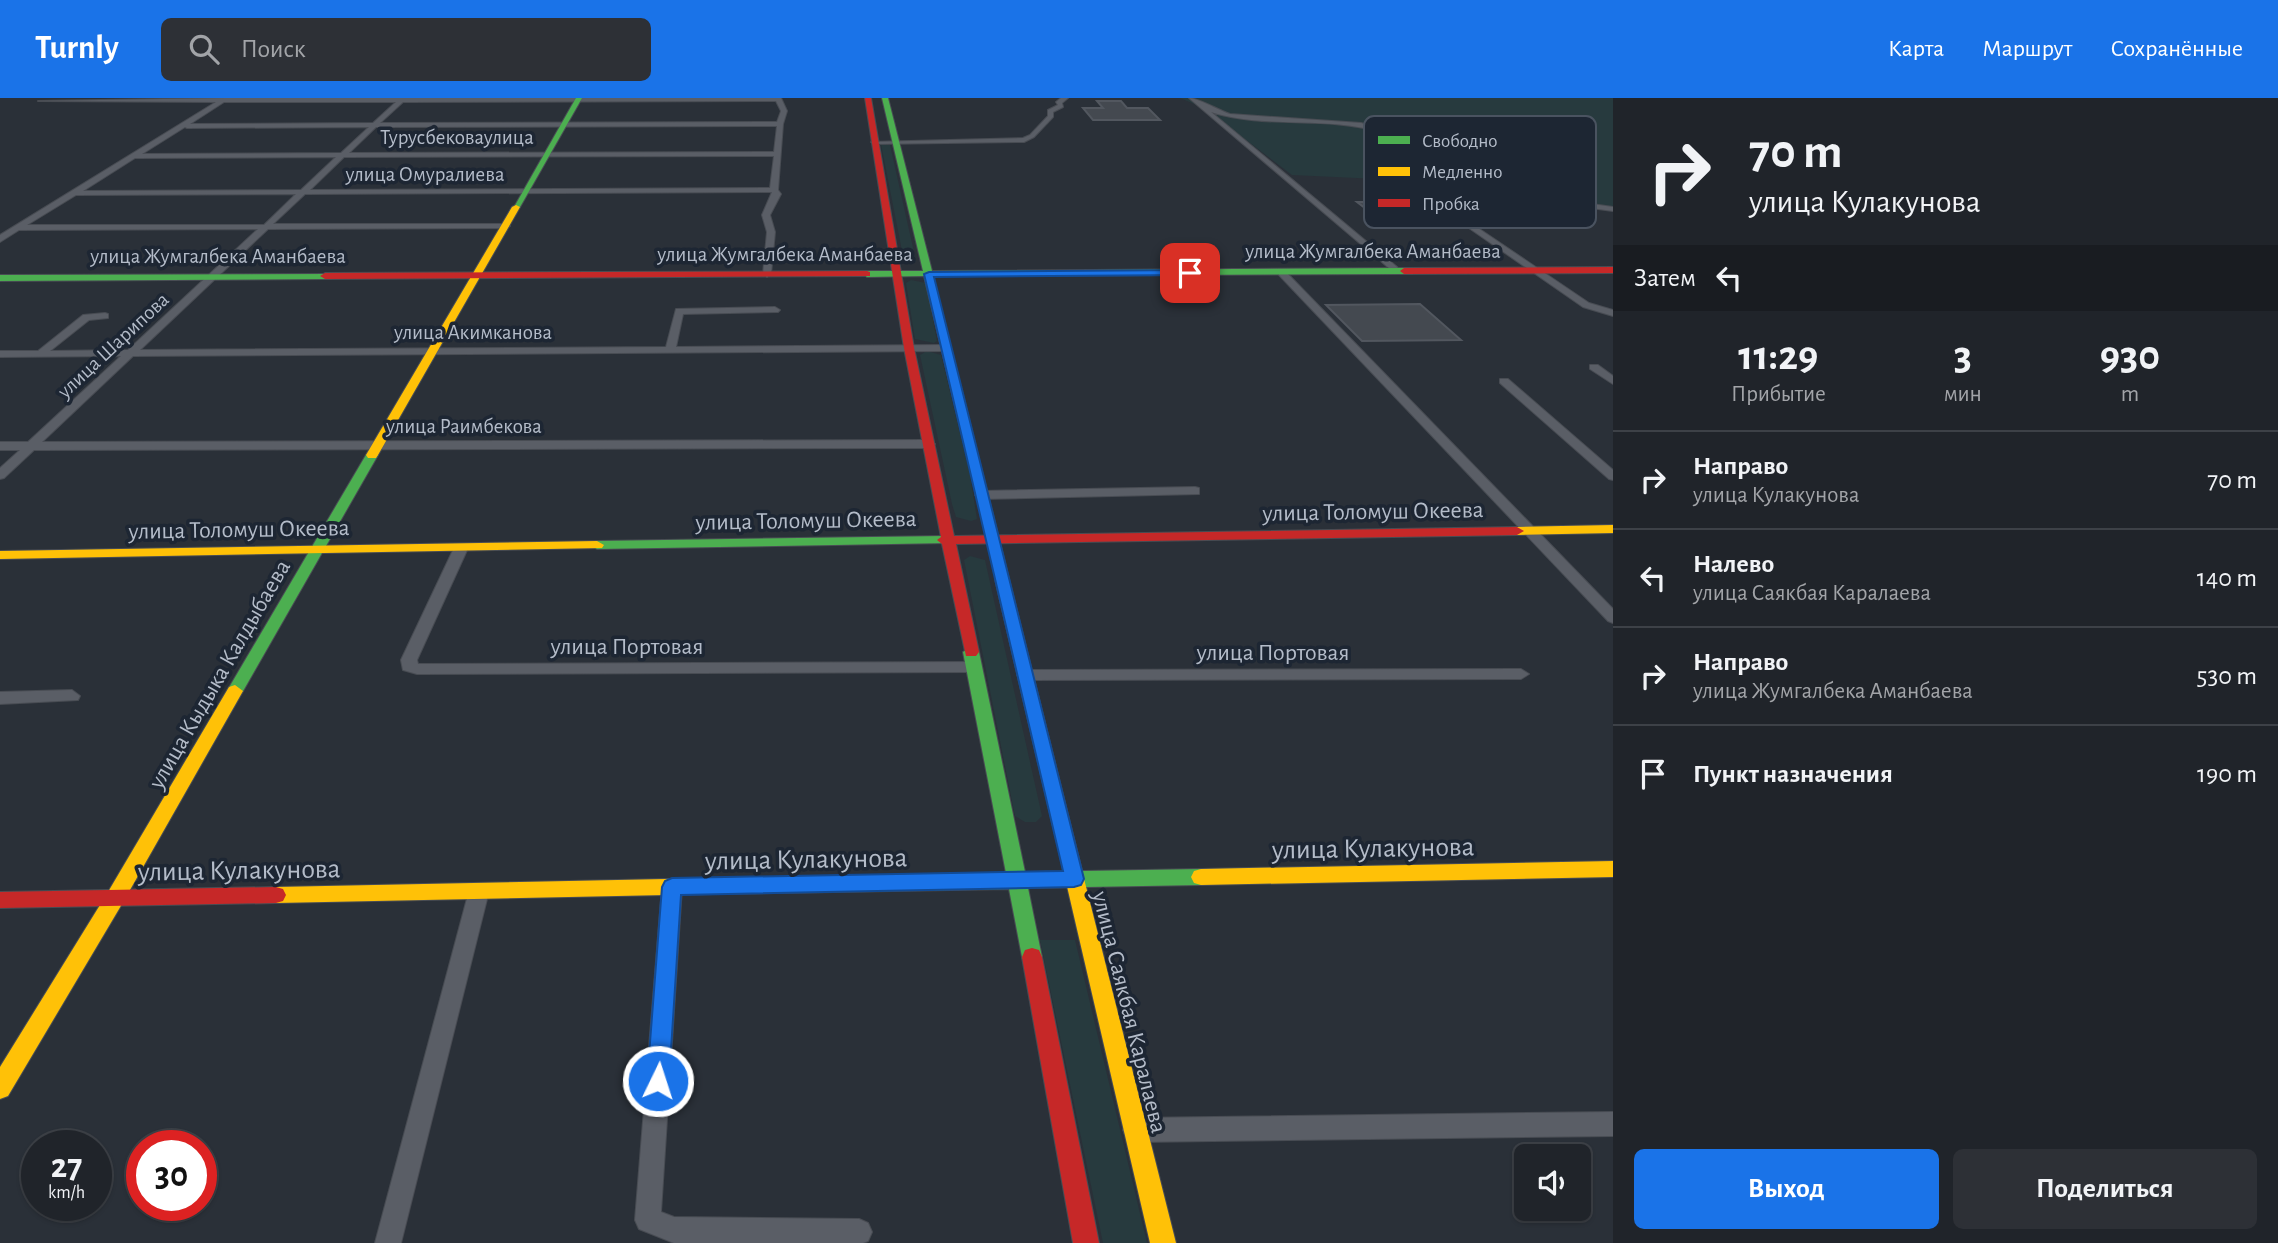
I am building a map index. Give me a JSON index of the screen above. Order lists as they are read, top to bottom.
{
  "streets": {
    "street": [
      "Турусбековаулица",
      "улица Омуралиева",
      "улица Жумгалбека Аманбаева",
      "улица Акимканова",
      "улица Шарипова",
      "улица Раимбекова",
      "улица Толомуш Океева",
      "улица Портовая",
      "улица Кыдыка Калдыбаева",
      "улица Кулакунова",
      "улица Саякбая Каралаева"
    ]
  },
  "crossings": [
    ["Турусбековаулица", "улица Шарипова"],
    ["Турусбековаулица", "улица Кыдыка Калдыбаева"],
    ["улица Омуралиева", "улица Шарипова"],
    ["улица Омуралиева", "улица Кыдыка Калдыбаева"],
    ["улица Жумгалбека Аманбаева", "улица Шарипова"],
    ["улица Жумгалбека Аманбаева", "улица Кыдыка Калдыбаева"],
    ["улица Жумгалбека Аманбаева", "улица Саякбая Каралаева"],
    ["улица Акимканова", "улица Шарипова"],
    ["улица Акимканова", "улица Кыдыка Калдыбаева"],
    ["улица Акимканова", "улица Саякбая Каралаева"],
    ["улица Шарипова", "улица Раимбекова"],
    ["улица Раимбекова", "улица Кыдыка Калдыбаева"],
    ["улица Толомуш Океева", "улица Портовая"],
    ["улица Толомуш Океева", "улица Кыдыка Калдыбаева"],
    ["улица Толомуш Океева", "улица Саякбая Каралаева"],
    ["улица Портовая", "улица Саякбая Каралаева"],
    ["улица Кыдыка Калдыбаева", "улица Кулакунова"],
    ["улица Кулакунова", "улица Саякбая Каралаева"]
  ],
  "legend": ["Свободно", "Медленно", "Пробка"],
  "page": {
    "header": "Turnly",
    "search": "Поиск",
    "nav": ["Карта", "Маршрут", "Сохранённые"],
    "turn": ["70 m", "улица Кулакунова"],
    "then": "Затем",
    "eta": [
      "11:29",
      "Прибытие",
      "3",
      "мин",
      "930",
      "m"
    ],
    "list": [
      {
        "name": "Направо",
        "note": "улица Кулакунова",
        "value": "70 m"
      },
      {
        "name": "Налево",
        "note": "улица Саякбая Каралаева",
        "value": "140 m"
      },
      {
        "name": "Направо",
        "note": "улица Жумгалбека Аманбаева",
        "value": "530 m"
      },
      {
        "name": "Пункт назначения",
        "value": "190 m"
      }
    ],
    "speed": "27 km/h",
    "limit": "30",
    "buttons": ["Выход", "Поделиться"]
  }
}
